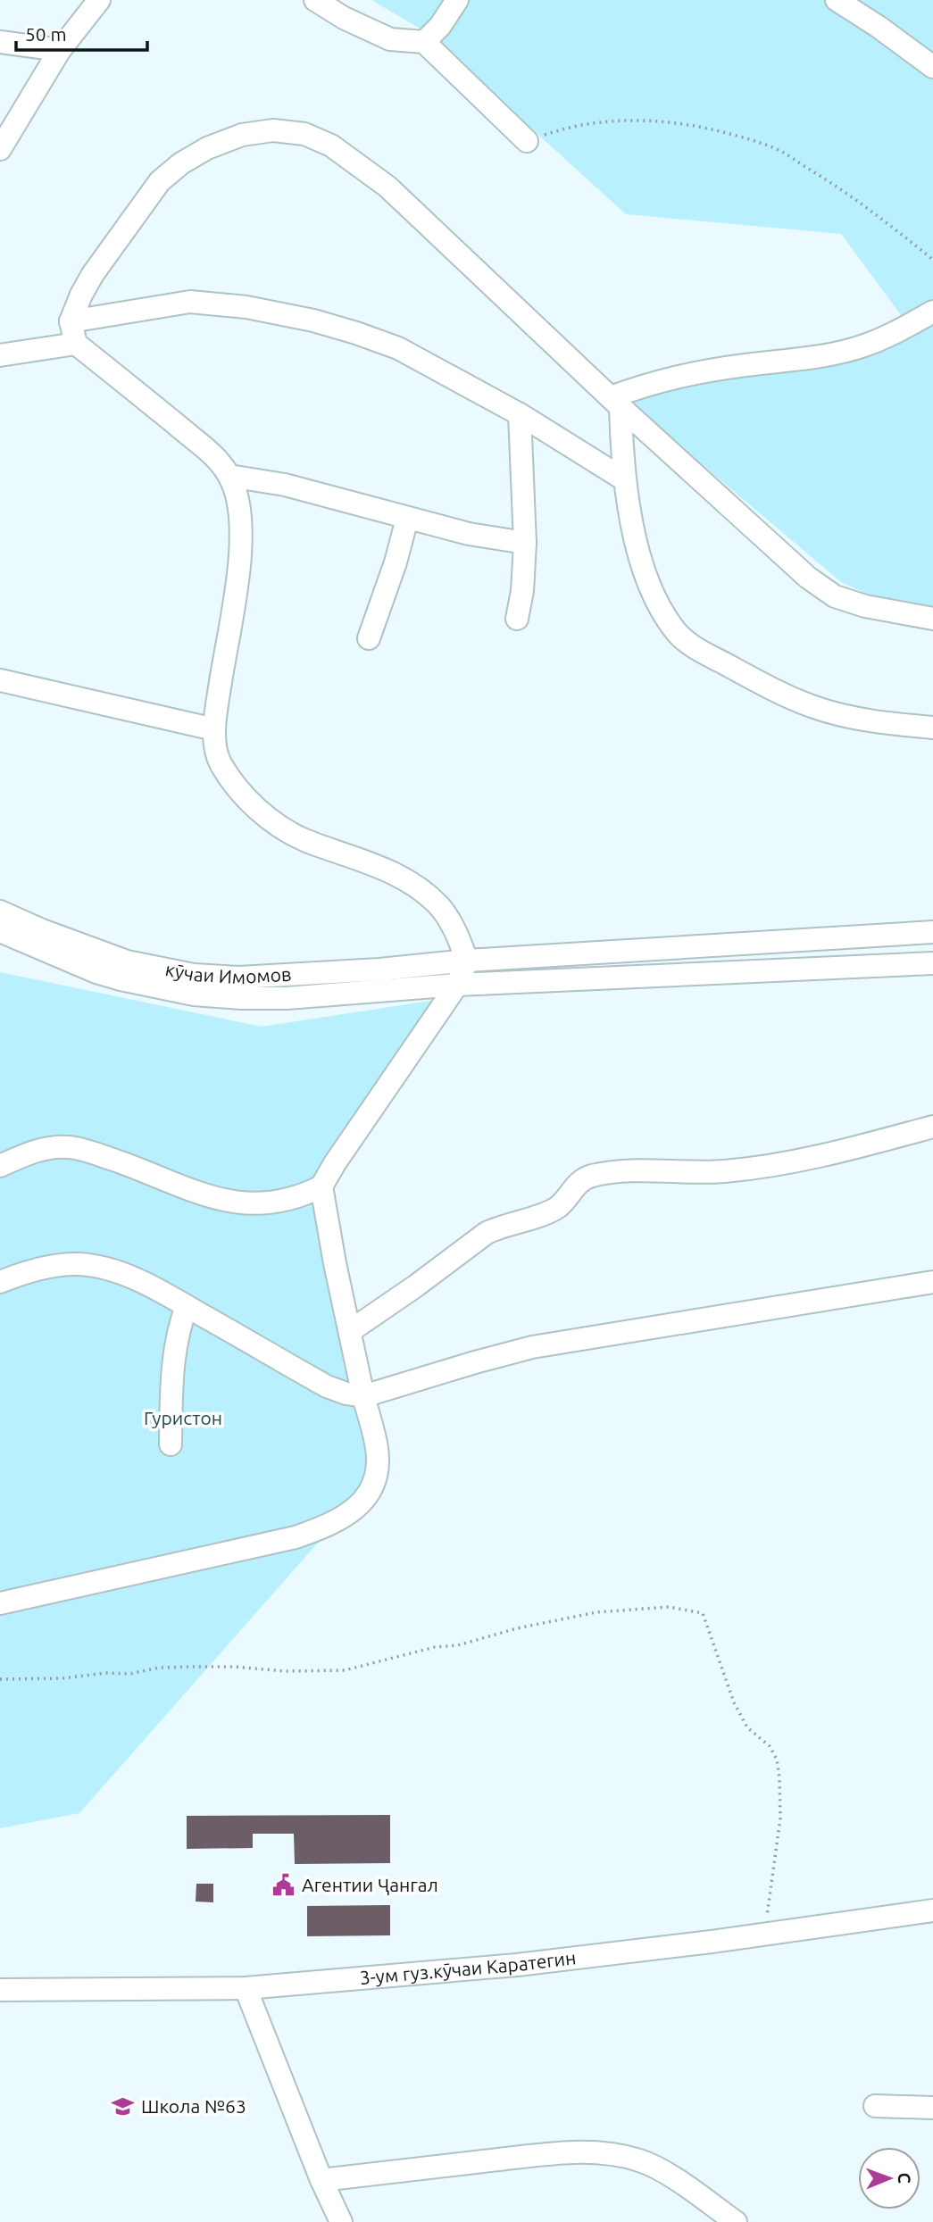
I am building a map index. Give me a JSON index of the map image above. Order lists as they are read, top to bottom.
{
  "streets": {
    "street": ["кӯчаи Имомов", "3-ум гуз.кӯчаи Каратегин"]
  },
  "parks": ["Гуристон"],
  "places": {
    "public building": ["Агентии Ҷангал"],
    "school or university": ["Школа №63"]
  },
  "scale_bar": "50 m",
  "north": "right"
}
